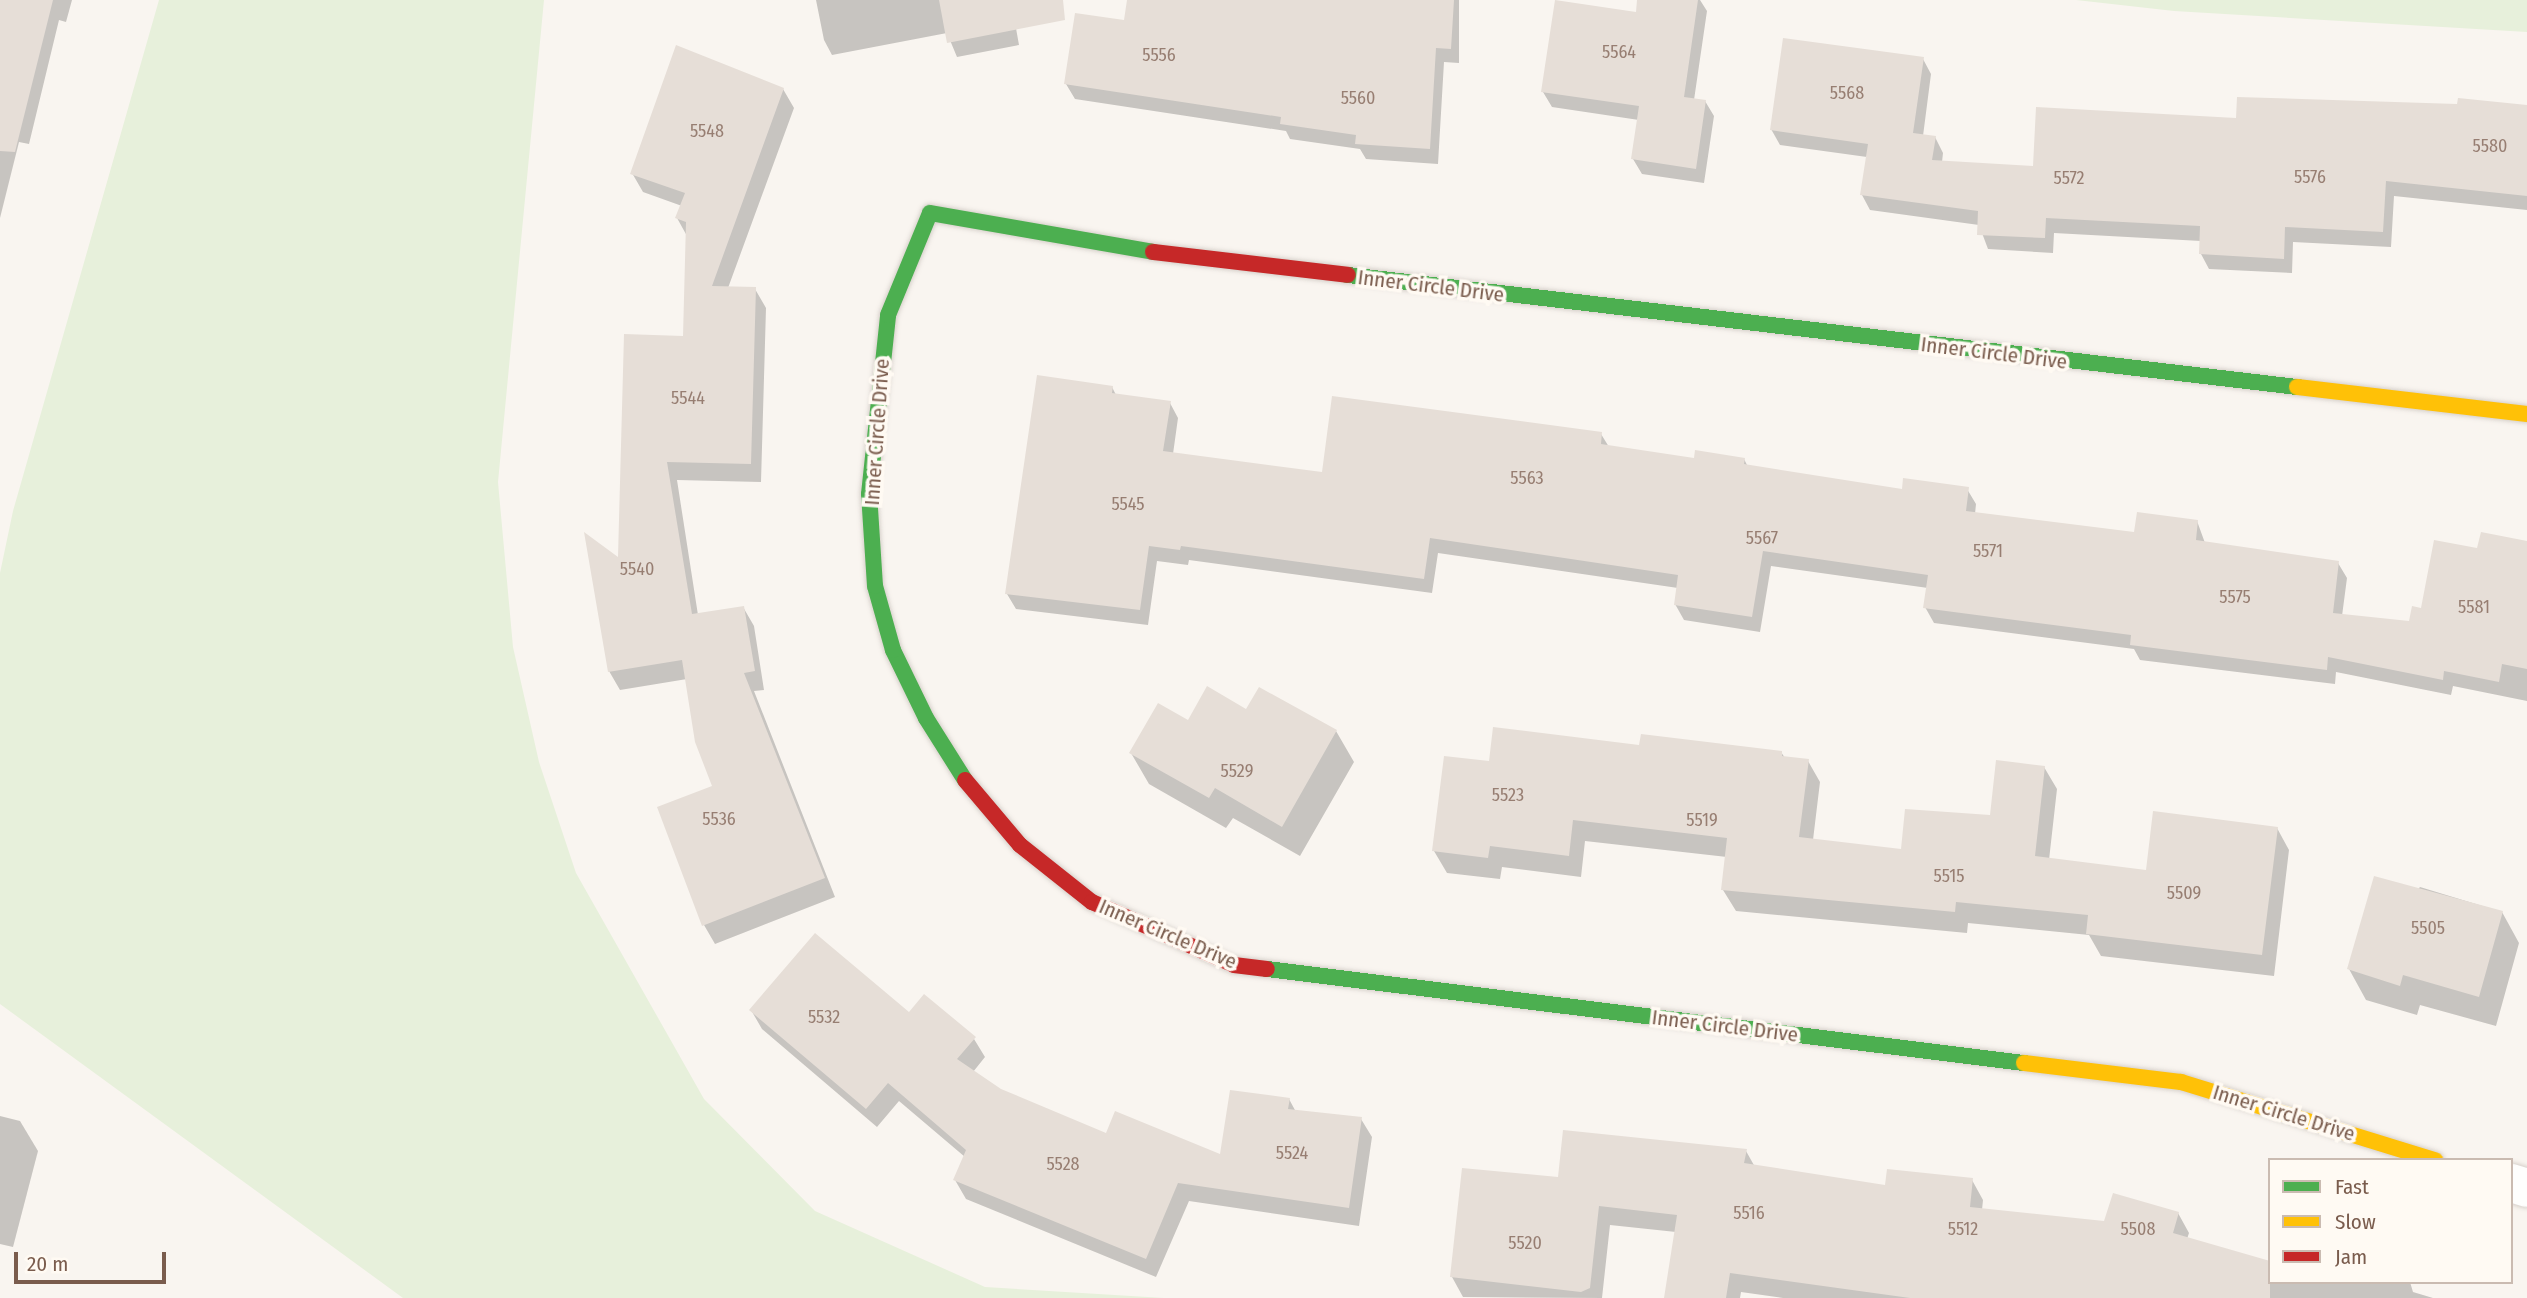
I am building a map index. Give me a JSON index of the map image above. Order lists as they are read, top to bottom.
{
  "streets": {
    "street": ["Inner Circle Drive"]
  },
  "house_numbers": [
    "5564",
    "5556",
    "5568",
    "5560",
    "5548",
    "5580",
    "5576",
    "5572",
    "5544",
    "5563",
    "5545",
    "5567",
    "5571",
    "5540",
    "5575",
    "5581",
    "5529",
    "5523",
    "5536",
    "5519",
    "5515",
    "5509",
    "5505",
    "5532",
    "5524",
    "5528",
    "5516",
    "5512",
    "5508",
    "5520"
  ],
  "legend": ["Fast", "Slow", "Jam"],
  "scale_bar": "20 m"
}
